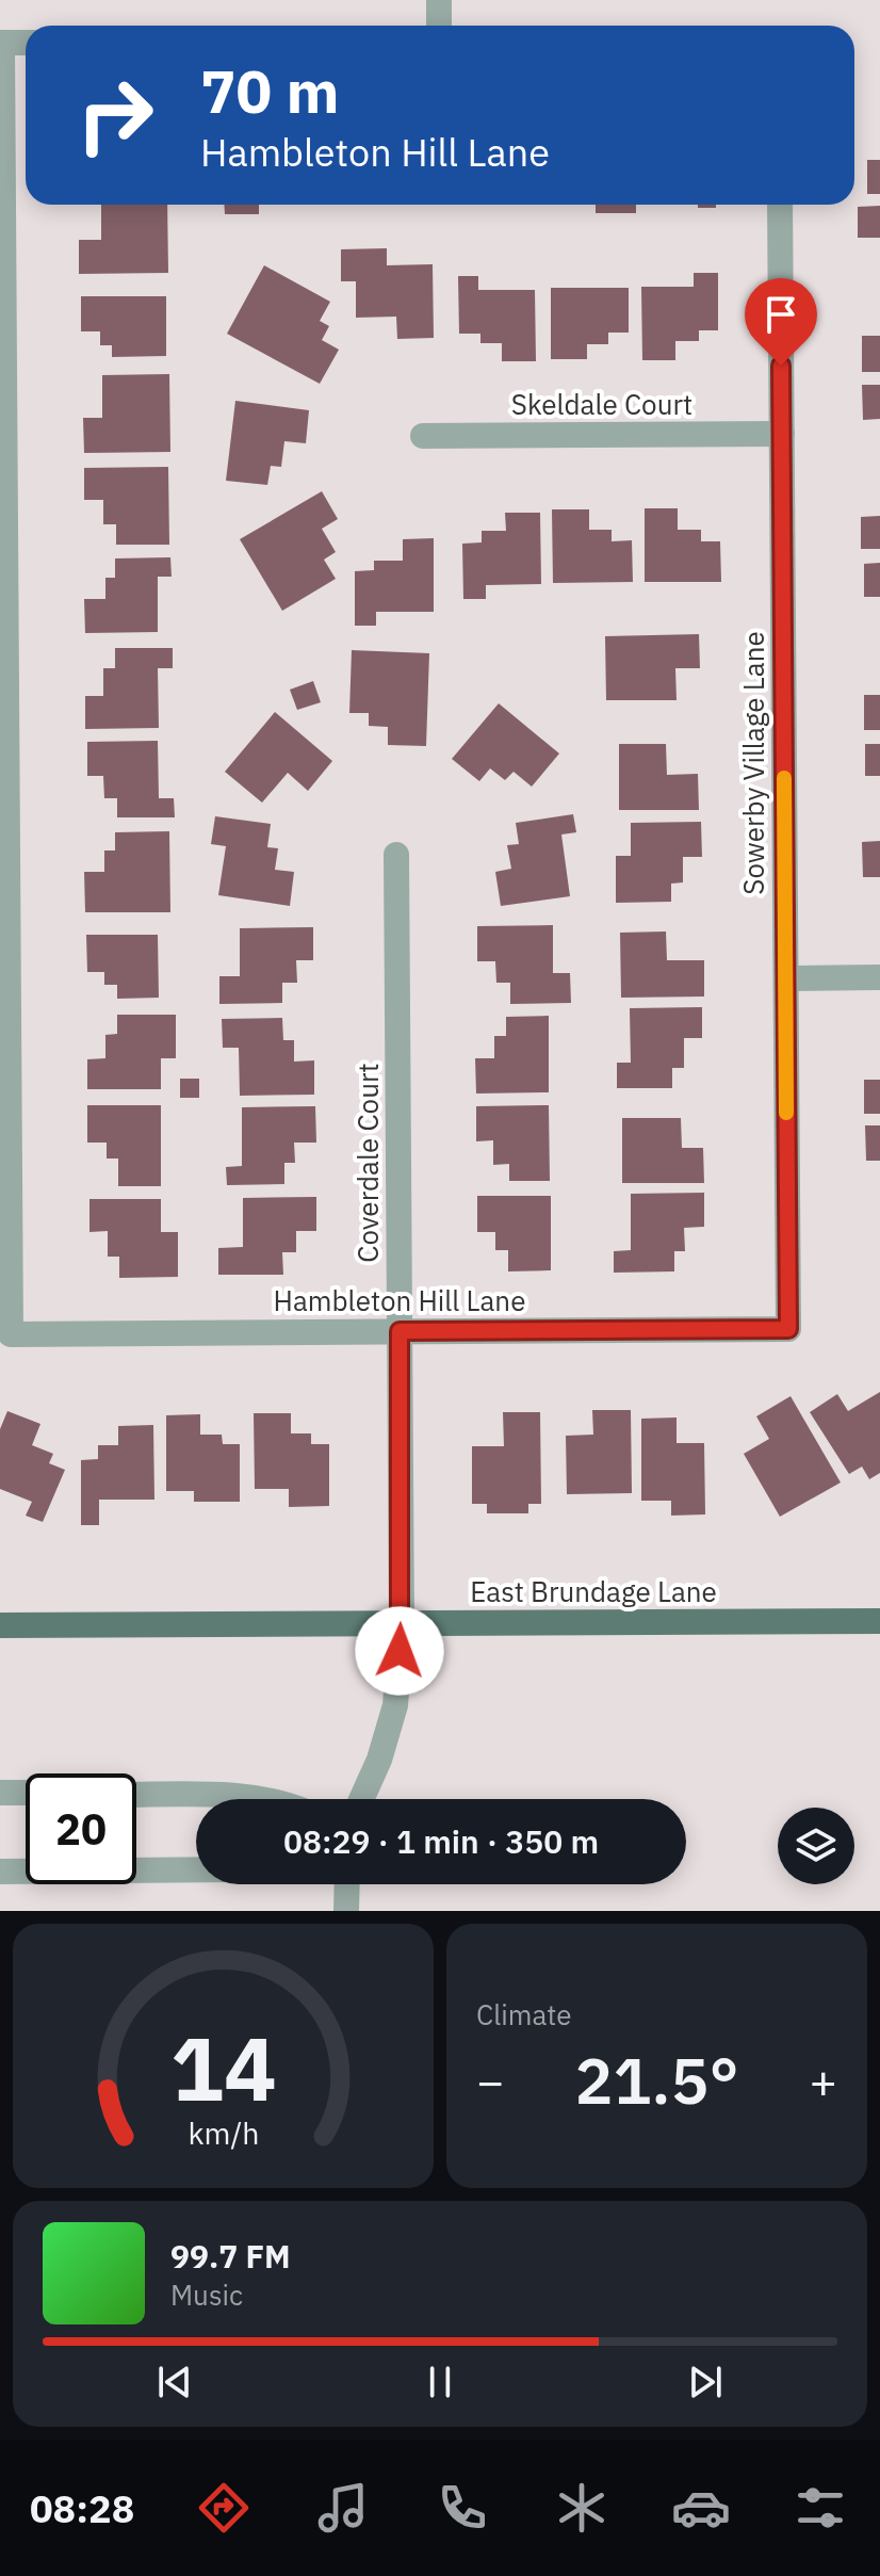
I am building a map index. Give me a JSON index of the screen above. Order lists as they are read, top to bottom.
{
  "streets": {
    "main road": ["East Brundage Lane"],
    "street": [
      "Skeldale Court",
      "Sowerby Village Lane",
      "Coverdale Court",
      "Hambleton Hill Lane"
    ]
  },
  "crossings": [
    ["Skeldale Court", "Sowerby Village Lane"],
    ["Sowerby Village Lane", "Hambleton Hill Lane"],
    ["Coverdale Court", "Hambleton Hill Lane"],
    ["Coverdale Court", "East Brundage Lane"]
  ],
  "page": {
    "turn": ["70 m", "Hambleton Hill Lane"],
    "limit": "20",
    "trip": "08:29 · 1 min · 350 m",
    "tile": "Climate",
    "heat": ["−", "21.5°", "+"],
    "song": ["99.7 FM", "Music"],
    "tabs": "08:28",
    "gauge": ["14", "km/h"]
  }
}
